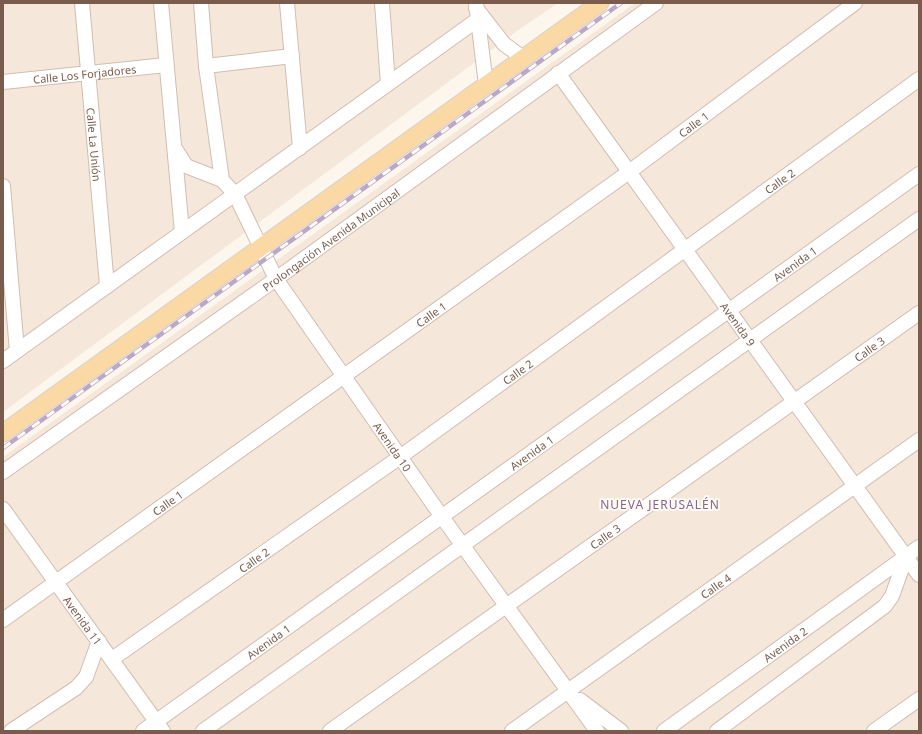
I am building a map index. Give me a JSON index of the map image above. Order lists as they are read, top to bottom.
{
  "streets": {
    "street": [
      "Calle Los Forjadores",
      "Calle 1",
      "Calle La Unión",
      "Calle 2",
      "Prolongación Avenida Municipal",
      "Avenida 1",
      "Avenida 9",
      "Calle 3",
      "Avenida 10",
      "Calle 4",
      "Avenida 11",
      "Avenida 2"
    ]
  },
  "crossings": [
    ["Calle Los Forjadores", "Calle La Unión"],
    ["Calle 1", "Avenida 9"],
    ["Calle 1", "Avenida 10"],
    ["Calle 1", "Avenida 11"],
    ["Calle 2", "Avenida 9"],
    ["Calle 2", "Avenida 10"],
    ["Calle 2", "Avenida 11"],
    ["Prolongación Avenida Municipal", "Avenida 9"],
    ["Prolongación Avenida Municipal", "Avenida 10"],
    ["Avenida 1", "Avenida 9"],
    ["Avenida 1", "Avenida 10"],
    ["Avenida 1", "Avenida 11"],
    ["Avenida 9", "Calle 3"],
    ["Avenida 9", "Calle 4"],
    ["Avenida 9", "Avenida 2"],
    ["Calle 3", "Avenida 10"],
    ["Avenida 10", "Calle 4"]
  ],
  "districts": ["NUEVA JERUSALÉN"]
}
